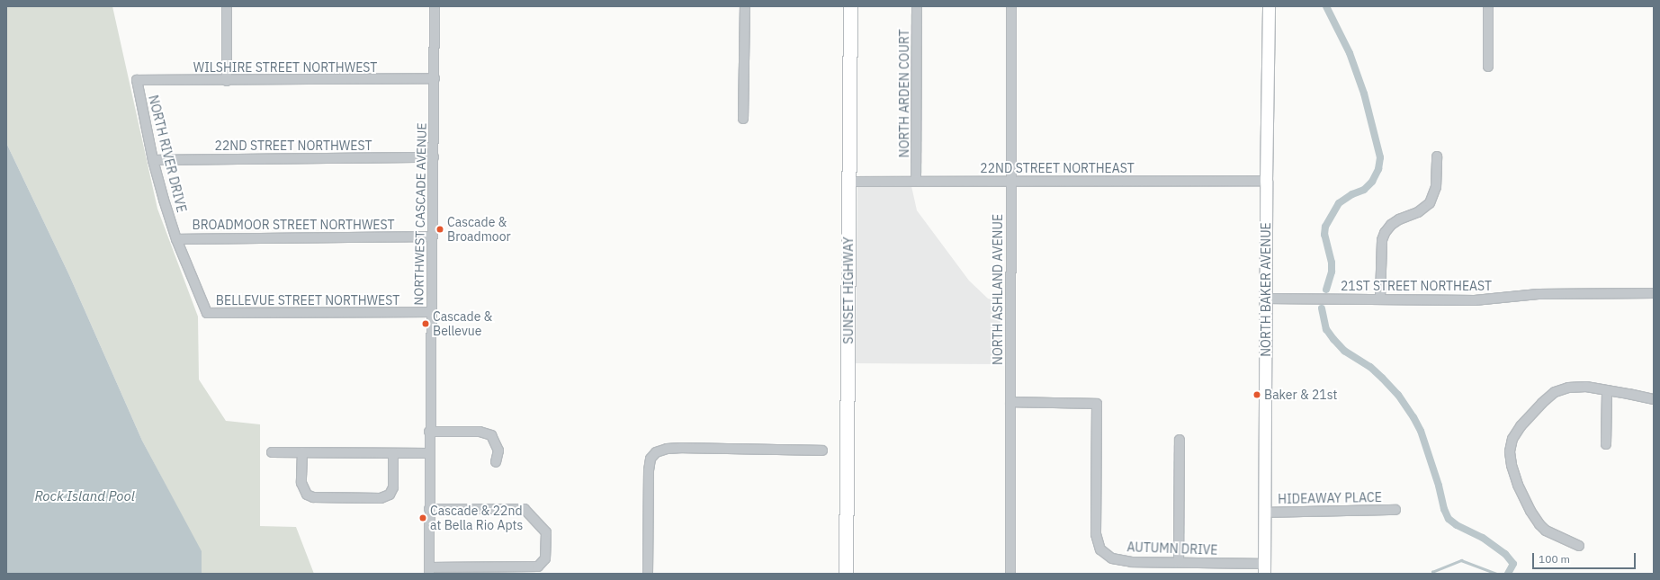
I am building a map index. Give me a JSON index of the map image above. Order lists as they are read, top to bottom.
{
  "streets": {
    "highway": ["SUNSET HIGHWAY"],
    "main road": ["NORTH BAKER AVENUE"],
    "street": [
      "WILSHIRE STREET NORTHWEST",
      "NORTH ARDEN COURT",
      "22ND STREET NORTHWEST",
      "NORTH RIVER DRIVE",
      "22ND STREET NORTHEAST",
      "NORTHWEST CASCADE AVENUE",
      "BROADMOOR STREET NORTHWEST",
      "21ST STREET NORTHEAST",
      "NORTH ASHLAND AVENUE",
      "BELLEVUE STREET NORTHWEST",
      "HIDEAWAY PLACE",
      "AUTUMN DRIVE"
    ]
  },
  "crossings": [
    ["WILSHIRE STREET NORTHWEST", "NORTH RIVER DRIVE"],
    ["WILSHIRE STREET NORTHWEST", "NORTHWEST CASCADE AVENUE"],
    ["NORTH ARDEN COURT", "22ND STREET NORTHEAST"],
    ["22ND STREET NORTHWEST", "NORTH RIVER DRIVE"],
    ["22ND STREET NORTHWEST", "NORTHWEST CASCADE AVENUE"],
    ["NORTH RIVER DRIVE", "BROADMOOR STREET NORTHWEST"],
    ["NORTH RIVER DRIVE", "BELLEVUE STREET NORTHWEST"],
    ["22ND STREET NORTHEAST", "NORTH ASHLAND AVENUE"],
    ["22ND STREET NORTHEAST", "NORTH BAKER AVENUE"],
    ["22ND STREET NORTHEAST", "SUNSET HIGHWAY"],
    ["NORTHWEST CASCADE AVENUE", "BROADMOOR STREET NORTHWEST"],
    ["NORTHWEST CASCADE AVENUE", "BELLEVUE STREET NORTHWEST"],
    ["21ST STREET NORTHEAST", "NORTH BAKER AVENUE"],
    ["NORTH ASHLAND AVENUE", "AUTUMN DRIVE"],
    ["NORTH BAKER AVENUE", "HIDEAWAY PLACE"],
    ["NORTH BAKER AVENUE", "AUTUMN DRIVE"]
  ],
  "water": ["Rock Island Pool"],
  "places": [
    "Cascade & Broadmoor",
    "Cascade & Bellevue",
    "Baker & 21st",
    "Cascade & 22nd at Bella Rio Apts"
  ],
  "scale_bar": "100 m"
}
